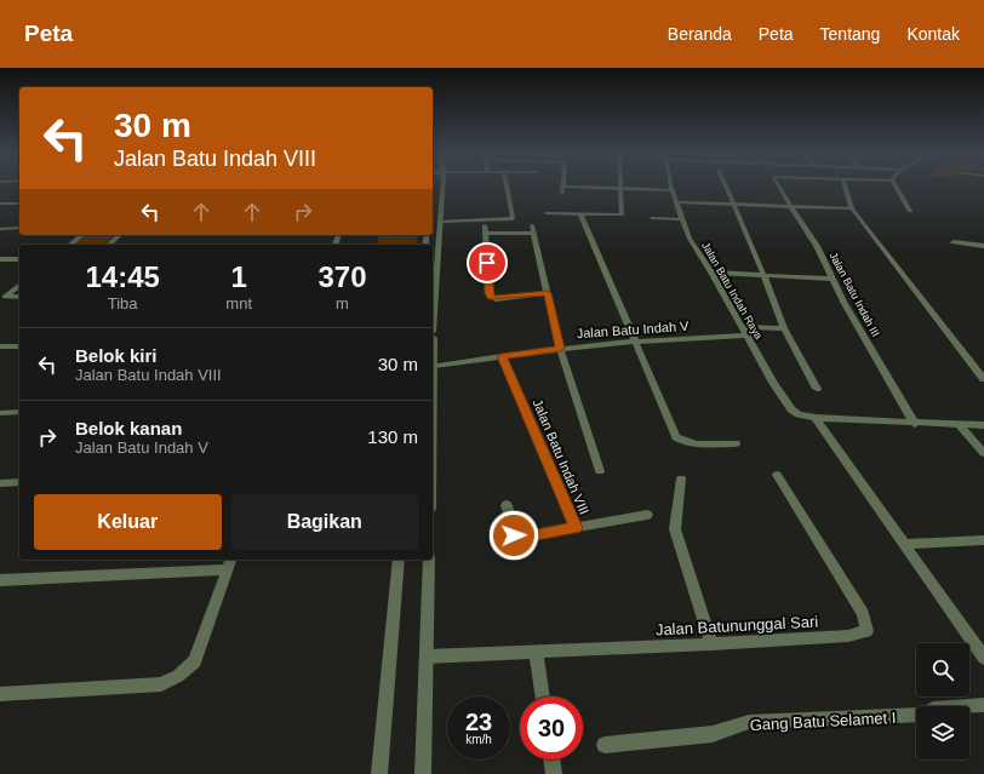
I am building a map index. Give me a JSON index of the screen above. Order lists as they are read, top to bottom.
{
  "streets": {
    "street": [
      "Jalan Batu Indah Raya",
      "Jalan Batu Indah III",
      "Jalan Batu Indah V",
      "Jalan Batu Indah VIII",
      "Jalan Batununggal Sari",
      "Gang Batu Selamet I"
    ]
  },
  "crossings": [
    ["Jalan Batu Indah Raya", "Jalan Batu Indah V"],
    ["Jalan Batu Indah V", "Jalan Batu Indah VIII"]
  ],
  "page": {
    "header": "Peta",
    "nav": [
      "Beranda",
      "Peta",
      "Tentang",
      "Kontak"
    ],
    "turn": ["30 m", "Jalan Batu Indah VIII"],
    "eta": [
      "14:45",
      "Tiba",
      "1",
      "mnt",
      "370",
      "m"
    ],
    "list": [
      {
        "name": "Belok kiri",
        "note": "Jalan Batu Indah VIII",
        "value": "30 m"
      },
      {
        "name": "Belok kanan",
        "note": "Jalan Batu Indah V",
        "value": "130 m"
      }
    ],
    "buttons": ["Keluar", "Bagikan"],
    "speed": "23 km/h",
    "limit": "30"
  }
}
